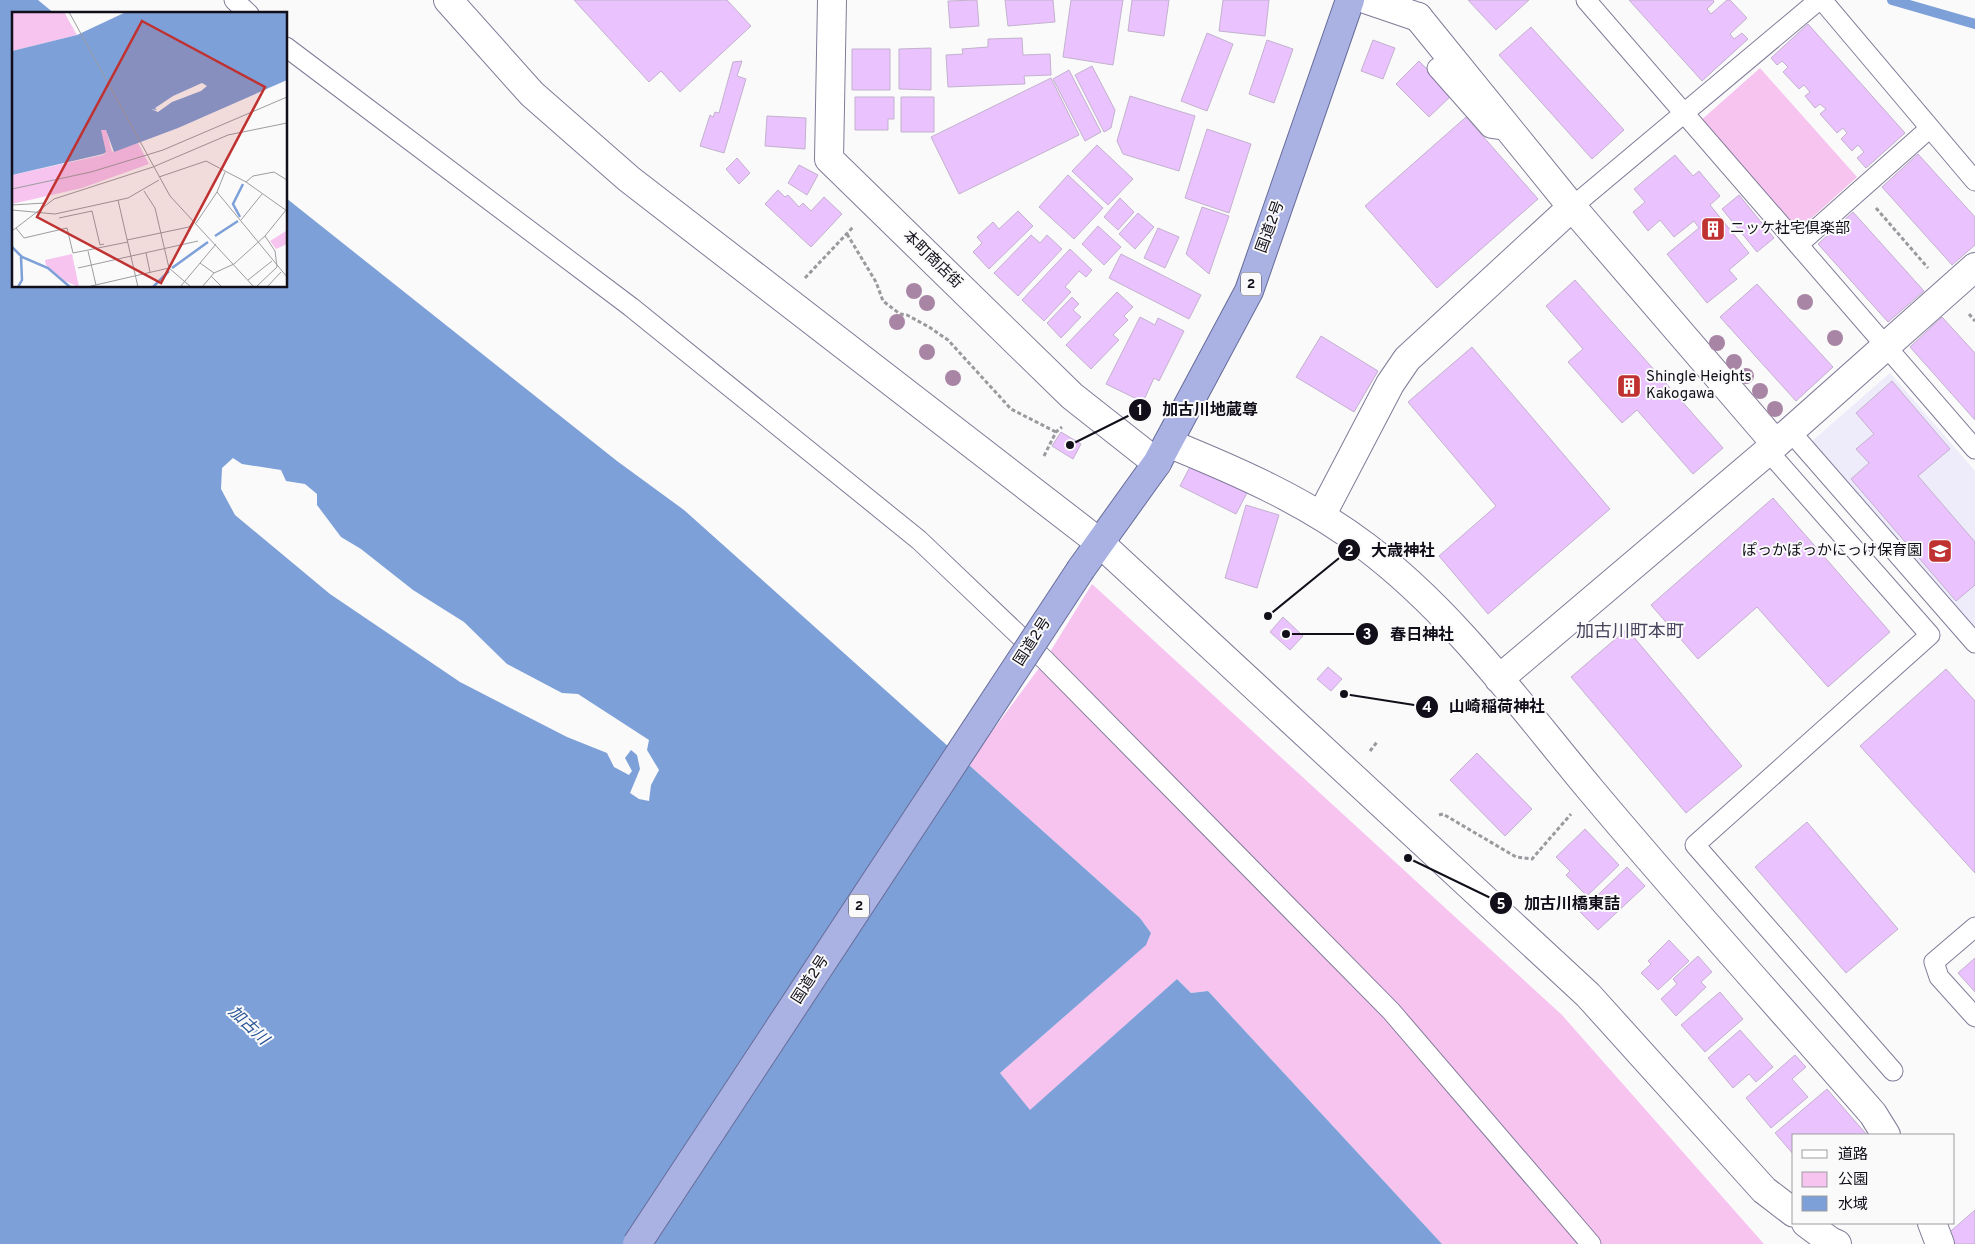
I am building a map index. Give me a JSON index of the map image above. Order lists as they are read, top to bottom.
{
  "streets": {
    "highway": ["国道2号", "2"],
    "street": ["本町商店街"]
  },
  "crossings": [
    ["国道2号", "本町商店街"]
  ],
  "districts": ["加古川町本町"],
  "water": ["加古川"],
  "places": {
    "building": ["ニッケ社宅倶楽部", "Shingle Heights Kakogawa"],
    "other": [
      "加古川地蔵尊",
      "大歳神社",
      "春日神社",
      "山崎稲荷神社",
      "加古川橋東詰"
    ],
    "school or university": ["ぽっかぽっかにっけ保育園"]
  },
  "legend": ["道路", "公園", "水域"]
}
